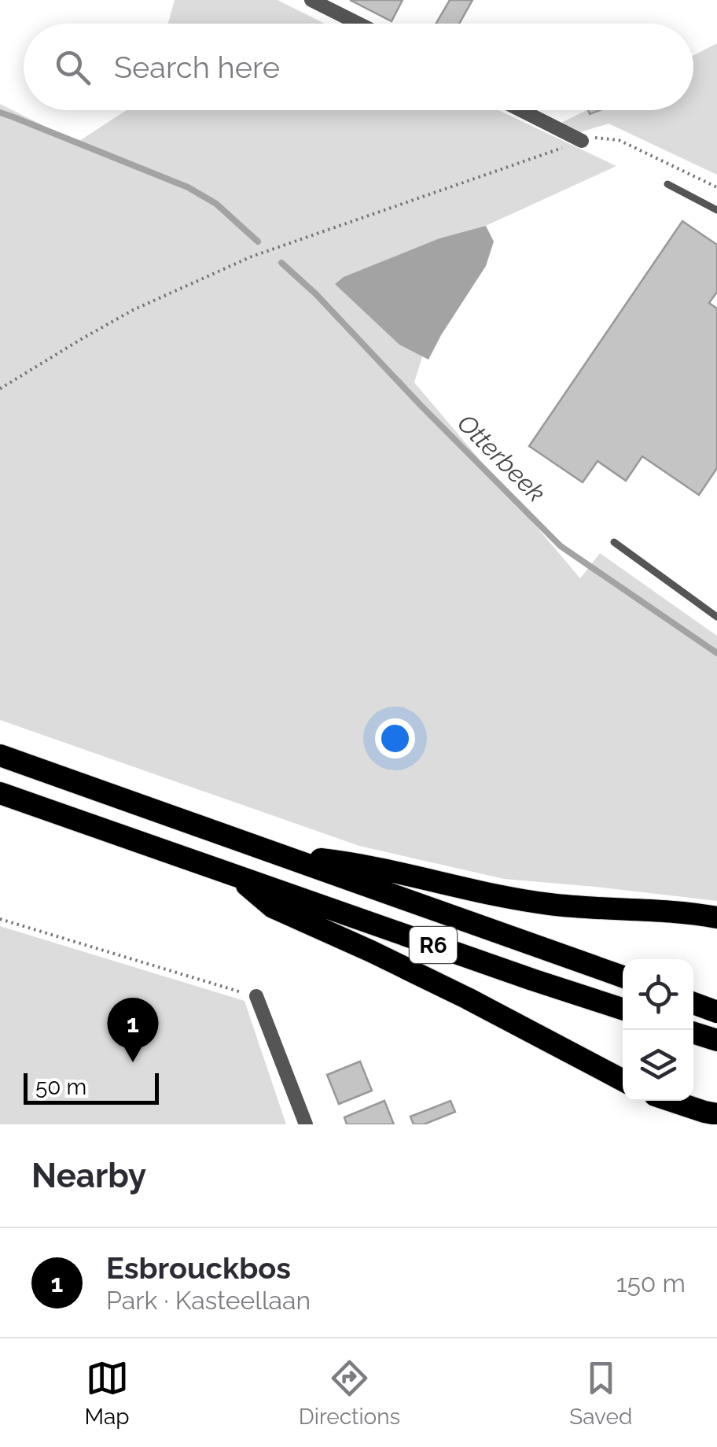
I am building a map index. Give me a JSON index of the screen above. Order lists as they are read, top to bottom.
{
  "streets": {
    "highway": ["R6"]
  },
  "water": ["Otterbeek"],
  "scale_bar": "50 m",
  "page": {
    "search": "Search here",
    "pins": "1",
    "scale": "50 m",
    "heading": "Nearby",
    "list": [
      {
        "mark": "1",
        "name": "Esbrouckbos",
        "note": "Park · Kasteellaan",
        "value": "150 m"
      }
    ],
    "nav": ["Map", "Directions", "Saved"]
  }
}
